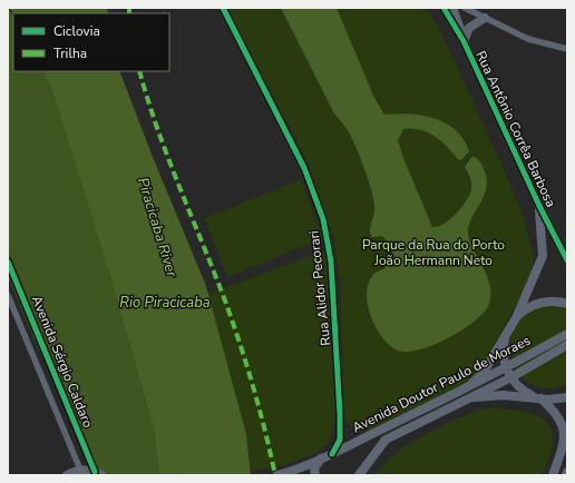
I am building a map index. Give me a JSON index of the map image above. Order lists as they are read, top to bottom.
{
  "streets": {
    "main road": ["Rua Antônio Corrêa Barbosa", "Rua Alidor Pecorari", "Avenida Doutor Paulo de Moraes"],
    "street": ["Avenida Sérgio Caldaro"]
  },
  "crossings": [
    ["Rua Antônio Corrêa Barbosa", "Avenida Doutor Paulo de Moraes"],
    ["Rua Alidor Pecorari", "Avenida Doutor Paulo de Moraes"]
  ],
  "water": ["Piracicaba River", "Rio Piracicaba"],
  "parks": ["Parque da Rua do Porto João Hermann Neto"],
  "legend": ["Ciclovia", "Trilha"]
}
